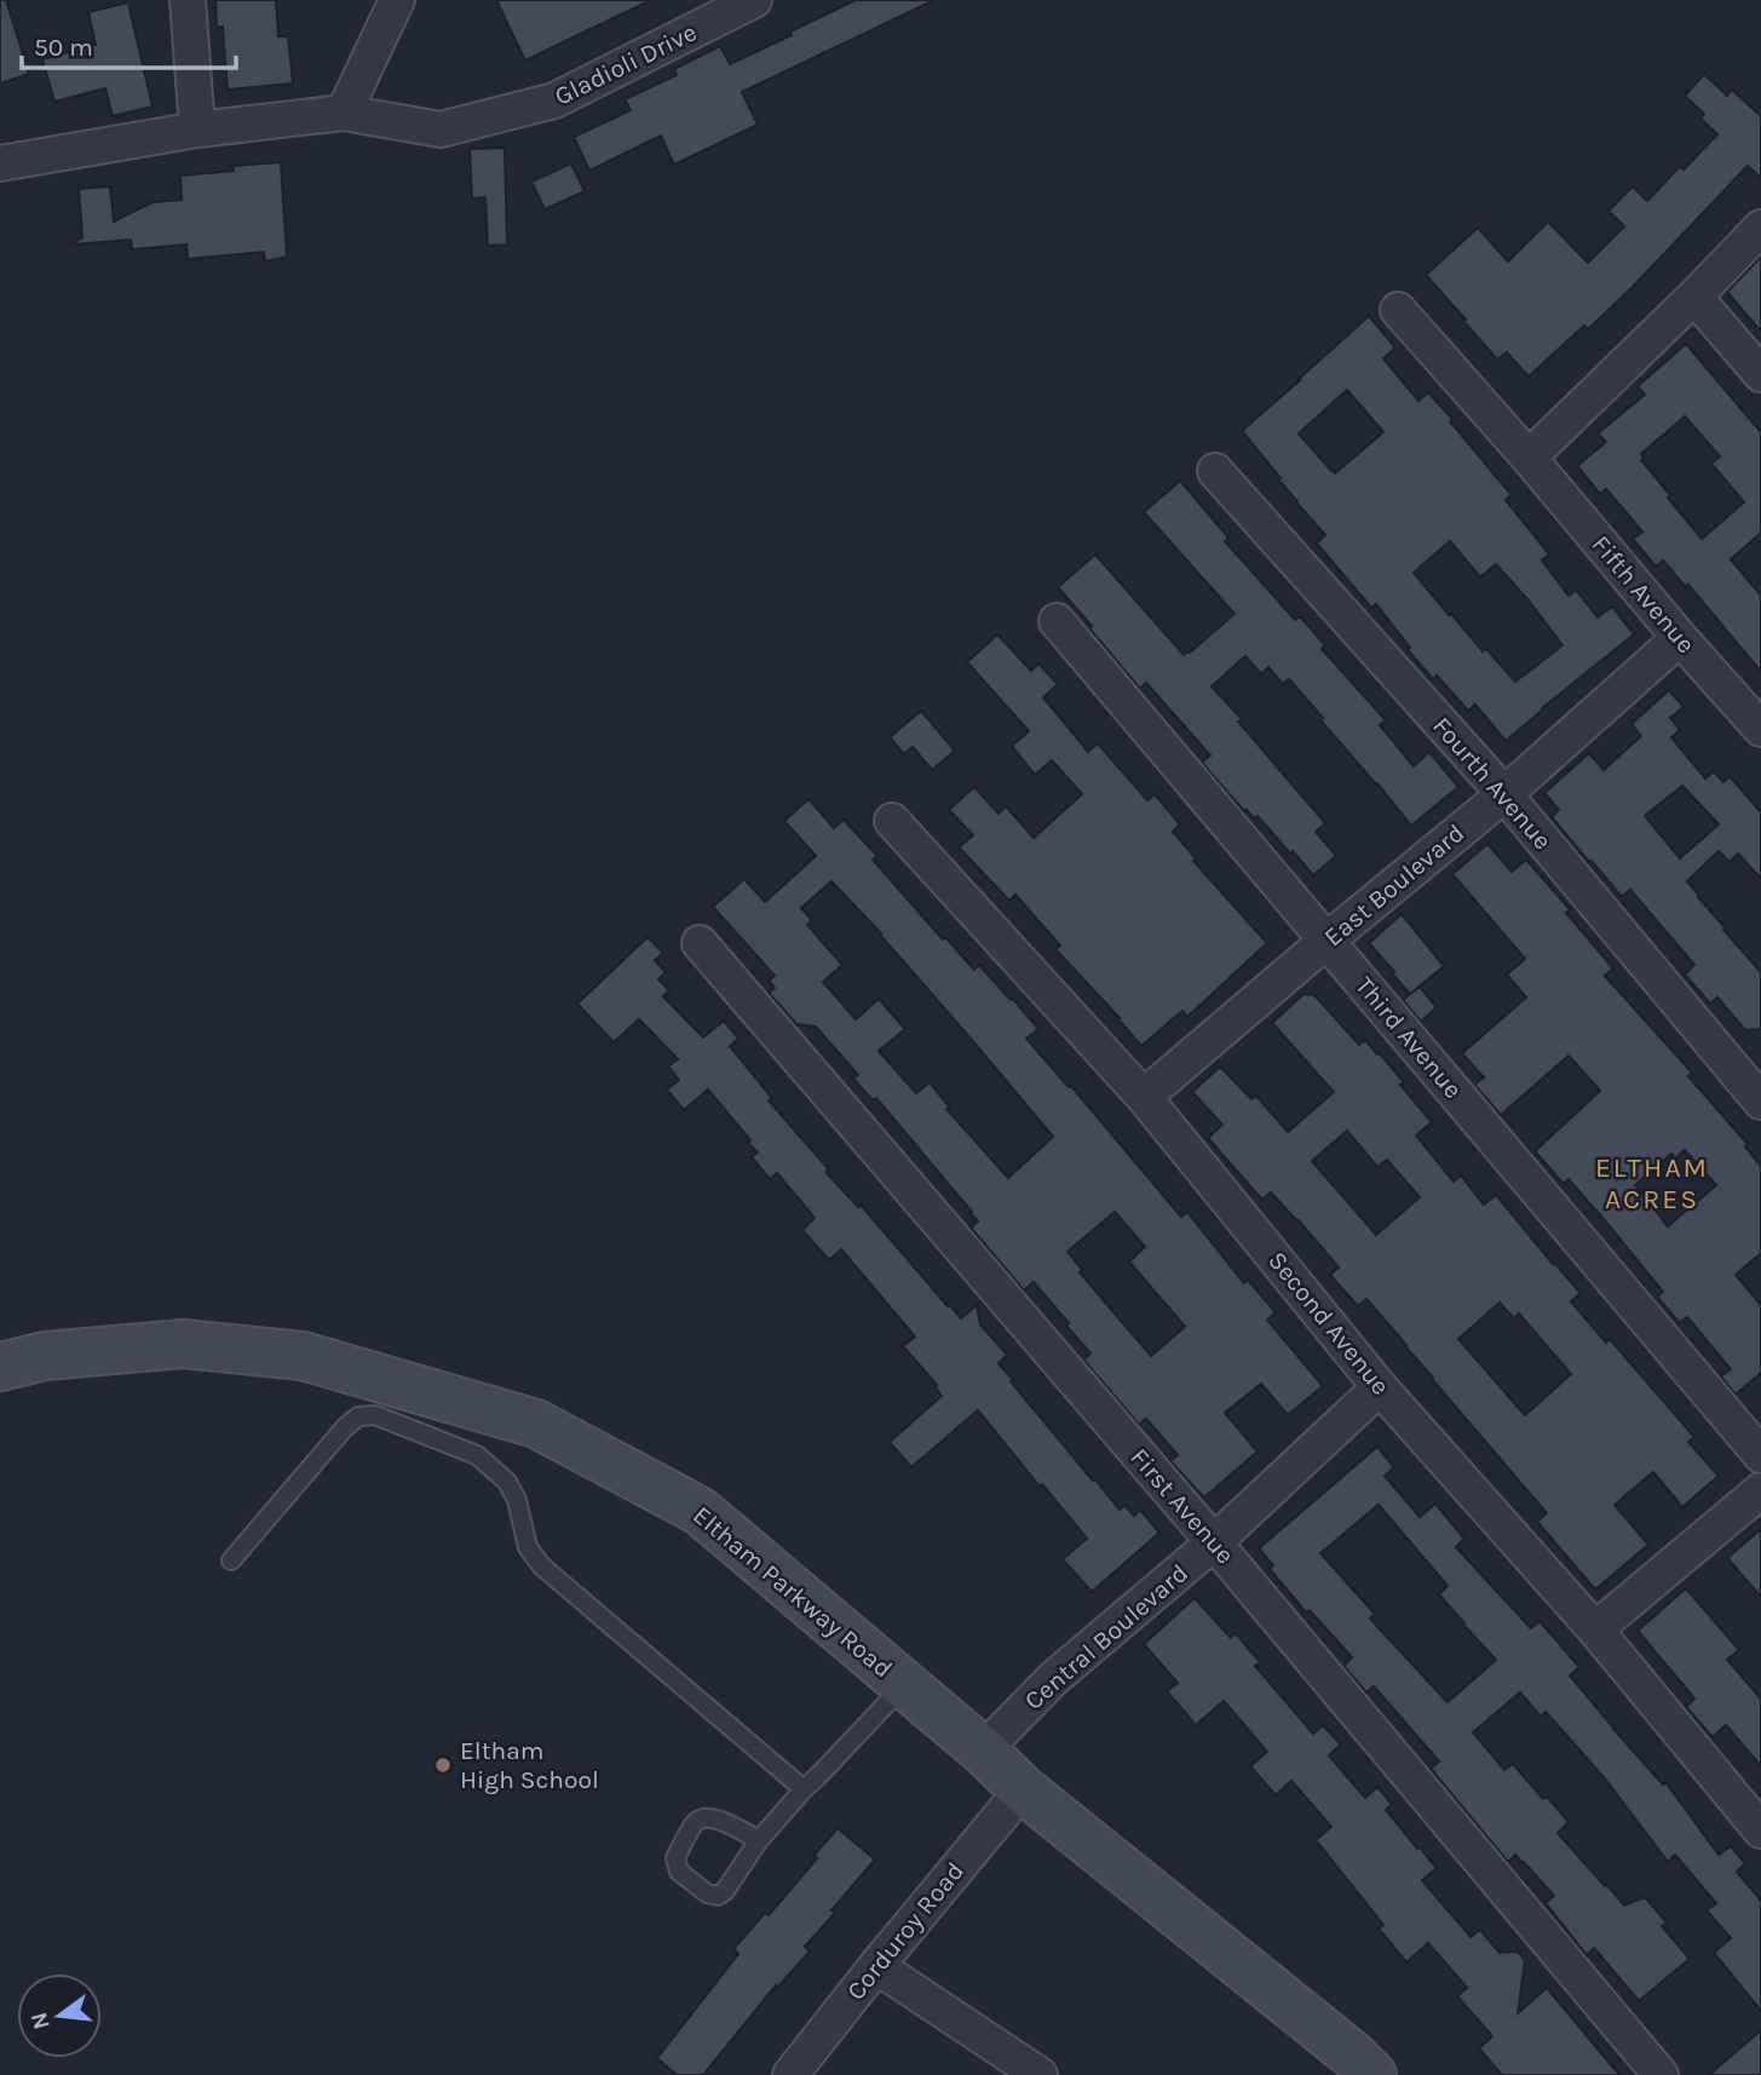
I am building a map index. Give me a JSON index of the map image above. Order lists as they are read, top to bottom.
{
  "streets": {
    "street": [
      "Gladioli Drive",
      "Fifth Avenue",
      "Fourth Avenue",
      "East Boulevard",
      "Third Avenue",
      "Second Avenue",
      "First Avenue",
      "Eltham Parkway Road",
      "Central Boulevard",
      "Corduroy Road"
    ]
  },
  "crossings": [
    ["Fifth Avenue", "East Boulevard"],
    ["Fourth Avenue", "East Boulevard"],
    ["East Boulevard", "Third Avenue"],
    ["East Boulevard", "Second Avenue"],
    ["Second Avenue", "Central Boulevard"],
    ["First Avenue", "Central Boulevard"],
    ["Eltham Parkway Road", "Central Boulevard"],
    ["Eltham Parkway Road", "Corduroy Road"]
  ],
  "districts": ["ELTHAM ACRES"],
  "places": ["Eltham High School"],
  "scale_bar": "50 m",
  "north": "left"
}
